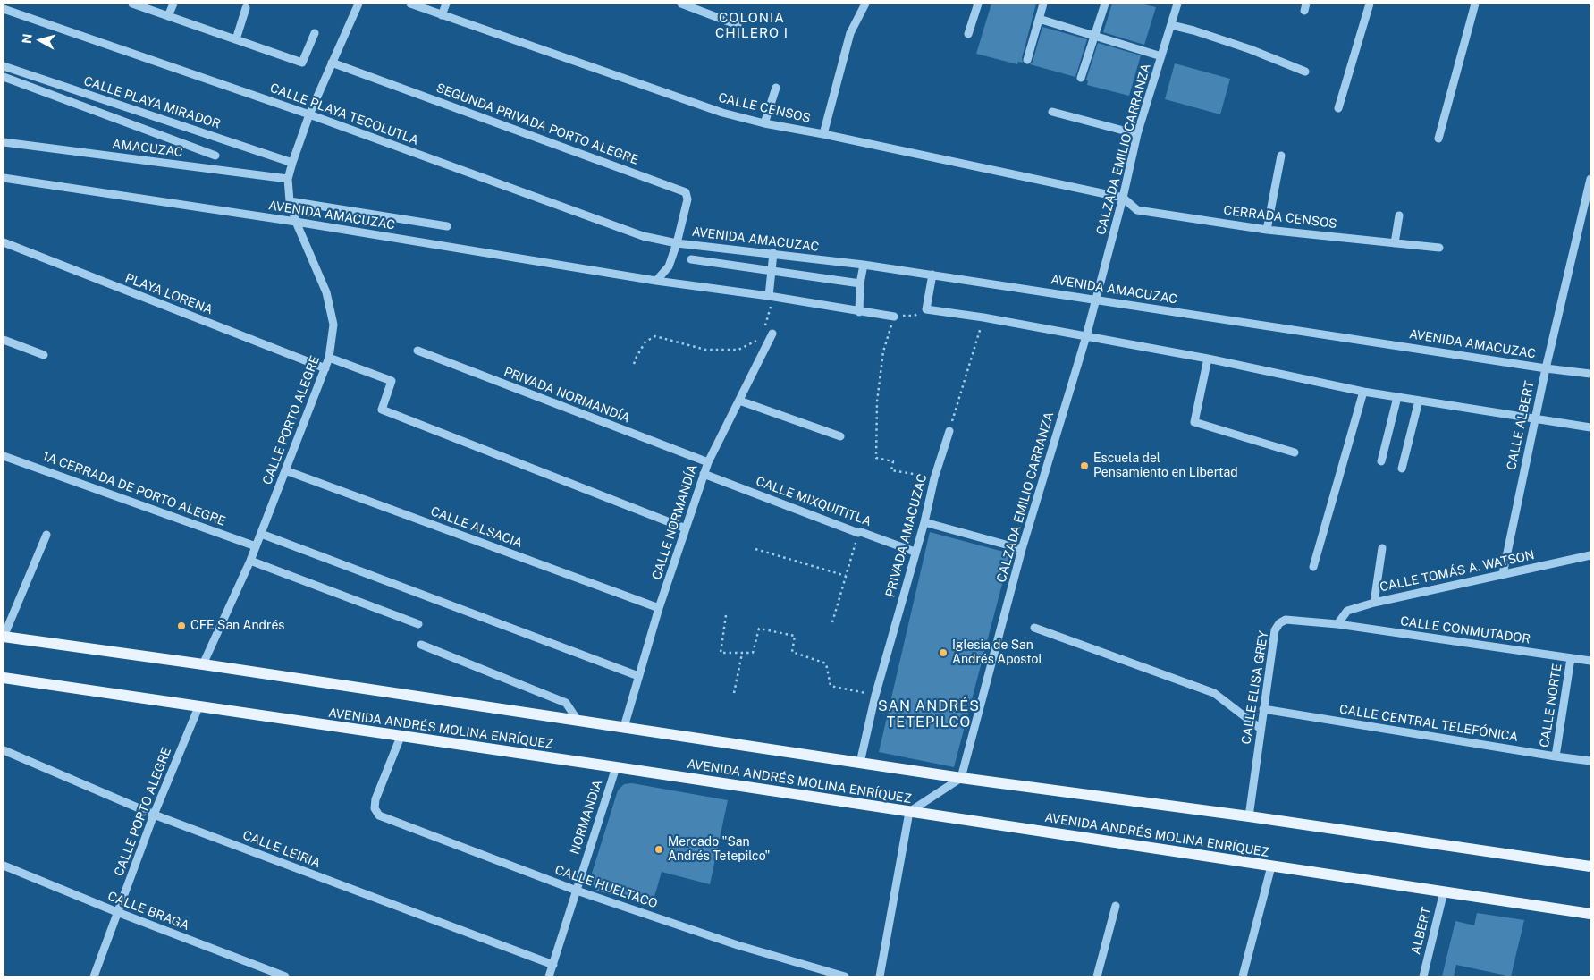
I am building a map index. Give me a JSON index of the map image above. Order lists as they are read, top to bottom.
{
  "streets": {
    "main road": ["AVENIDA ANDRÉS MOLINA ENRÍQUEZ"],
    "street": [
      "CALLE PLAYA MIRADOR",
      "CALLE CENSOS",
      "CALLE PLAYA TECOLUTLA",
      "SEGUNDA PRIVADA PORTO ALEGRE",
      "AMACUZAC",
      "CALZADA EMILIO CARRANZA",
      "AVENIDA AMACUZAC",
      "CERRADA CENSOS",
      "PLAYA LORENA",
      "PRIVADA NORMANDÍA",
      "CALLE PORTO ALEGRE",
      "CALLE ALBERT",
      "1A CERRADA DE PORTO ALEGRE",
      "CALLE MIXQUITITLA",
      "CALLE NORMANDÍA",
      "CALLE ALSACIA",
      "PRIVADA AMACUZAC",
      "CALLE TOMÁS A. WATSON",
      "CALLE CONMUTADOR",
      "CALLE ELISA GREY",
      "CALLE NORTE",
      "CALLE CENTRAL TELEFÓNICA",
      "NORMANDIA",
      "CALLE LEIRIA",
      "CALLE HUELTACO",
      "CALLE BRAGA",
      "ALBERT"
    ]
  },
  "crossings": [
    ["CALLE PLAYA MIRADOR", "CALLE PORTO ALEGRE"],
    ["CALLE CENSOS", "CALZADA EMILIO CARRANZA"],
    ["CALLE CENSOS", "CERRADA CENSOS"],
    ["CALLE PLAYA TECOLUTLA", "SEGUNDA PRIVADA PORTO ALEGRE"],
    ["CALLE PLAYA TECOLUTLA", "AVENIDA AMACUZAC"],
    ["CALLE PLAYA TECOLUTLA", "CALLE PORTO ALEGRE"],
    ["SEGUNDA PRIVADA PORTO ALEGRE", "AVENIDA AMACUZAC"],
    ["SEGUNDA PRIVADA PORTO ALEGRE", "CALLE PORTO ALEGRE"],
    ["AMACUZAC", "CALLE PORTO ALEGRE"],
    ["CALZADA EMILIO CARRANZA", "AVENIDA AMACUZAC"],
    ["CALZADA EMILIO CARRANZA", "CERRADA CENSOS"],
    ["AVENIDA AMACUZAC", "CALLE PORTO ALEGRE"],
    ["AVENIDA AMACUZAC", "CALLE ALBERT"],
    ["PLAYA LORENA", "CALLE PORTO ALEGRE"],
    ["PRIVADA NORMANDÍA", "CALLE NORMANDÍA"],
    ["CALLE PORTO ALEGRE", "1A CERRADA DE PORTO ALEGRE"],
    ["CALLE PORTO ALEGRE", "CALLE ALSACIA"],
    ["CALLE PORTO ALEGRE", "AVENIDA ANDRÉS MOLINA ENRÍQUEZ"],
    ["CALLE PORTO ALEGRE", "CALLE LEIRIA"],
    ["CALLE PORTO ALEGRE", "CALLE BRAGA"],
    ["CALLE ALBERT", "CALLE TOMÁS A. WATSON"],
    ["CALLE MIXQUITITLA", "CALLE NORMANDÍA"],
    ["CALLE MIXQUITITLA", "PRIVADA AMACUZAC"],
    ["CALLE NORMANDÍA", "CALLE ALSACIA"],
    ["CALLE TOMÁS A. WATSON", "CALLE CONMUTADOR"],
    ["CALLE TOMÁS A. WATSON", "CALLE ELISA GREY"],
    ["CALLE CONMUTADOR", "CALLE ELISA GREY"],
    ["CALLE CONMUTADOR", "CALLE NORTE"],
    ["CALLE ELISA GREY", "CALLE CENTRAL TELEFÓNICA"],
    ["CALLE NORTE", "CALLE CENTRAL TELEFÓNICA"],
    ["AVENIDA ANDRÉS MOLINA ENRÍQUEZ", "NORMANDIA"],
    ["AVENIDA ANDRÉS MOLINA ENRÍQUEZ", "CALLE HUELTACO"],
    ["AVENIDA ANDRÉS MOLINA ENRÍQUEZ", "ALBERT"],
    ["NORMANDIA", "CALLE LEIRIA"],
    ["NORMANDIA", "CALLE HUELTACO"]
  ],
  "districts": ["COLONIA CHILERO I", "SAN ANDRÉS TETEPILCO"],
  "places": [
    "Escuela del Pensamiento en Libertad",
    "CFE San Andrés",
    "Iglesia de San Andrés Apostol",
    "Mercado \"San Andrés Tetepilco\""
  ],
  "north": "left"
}
